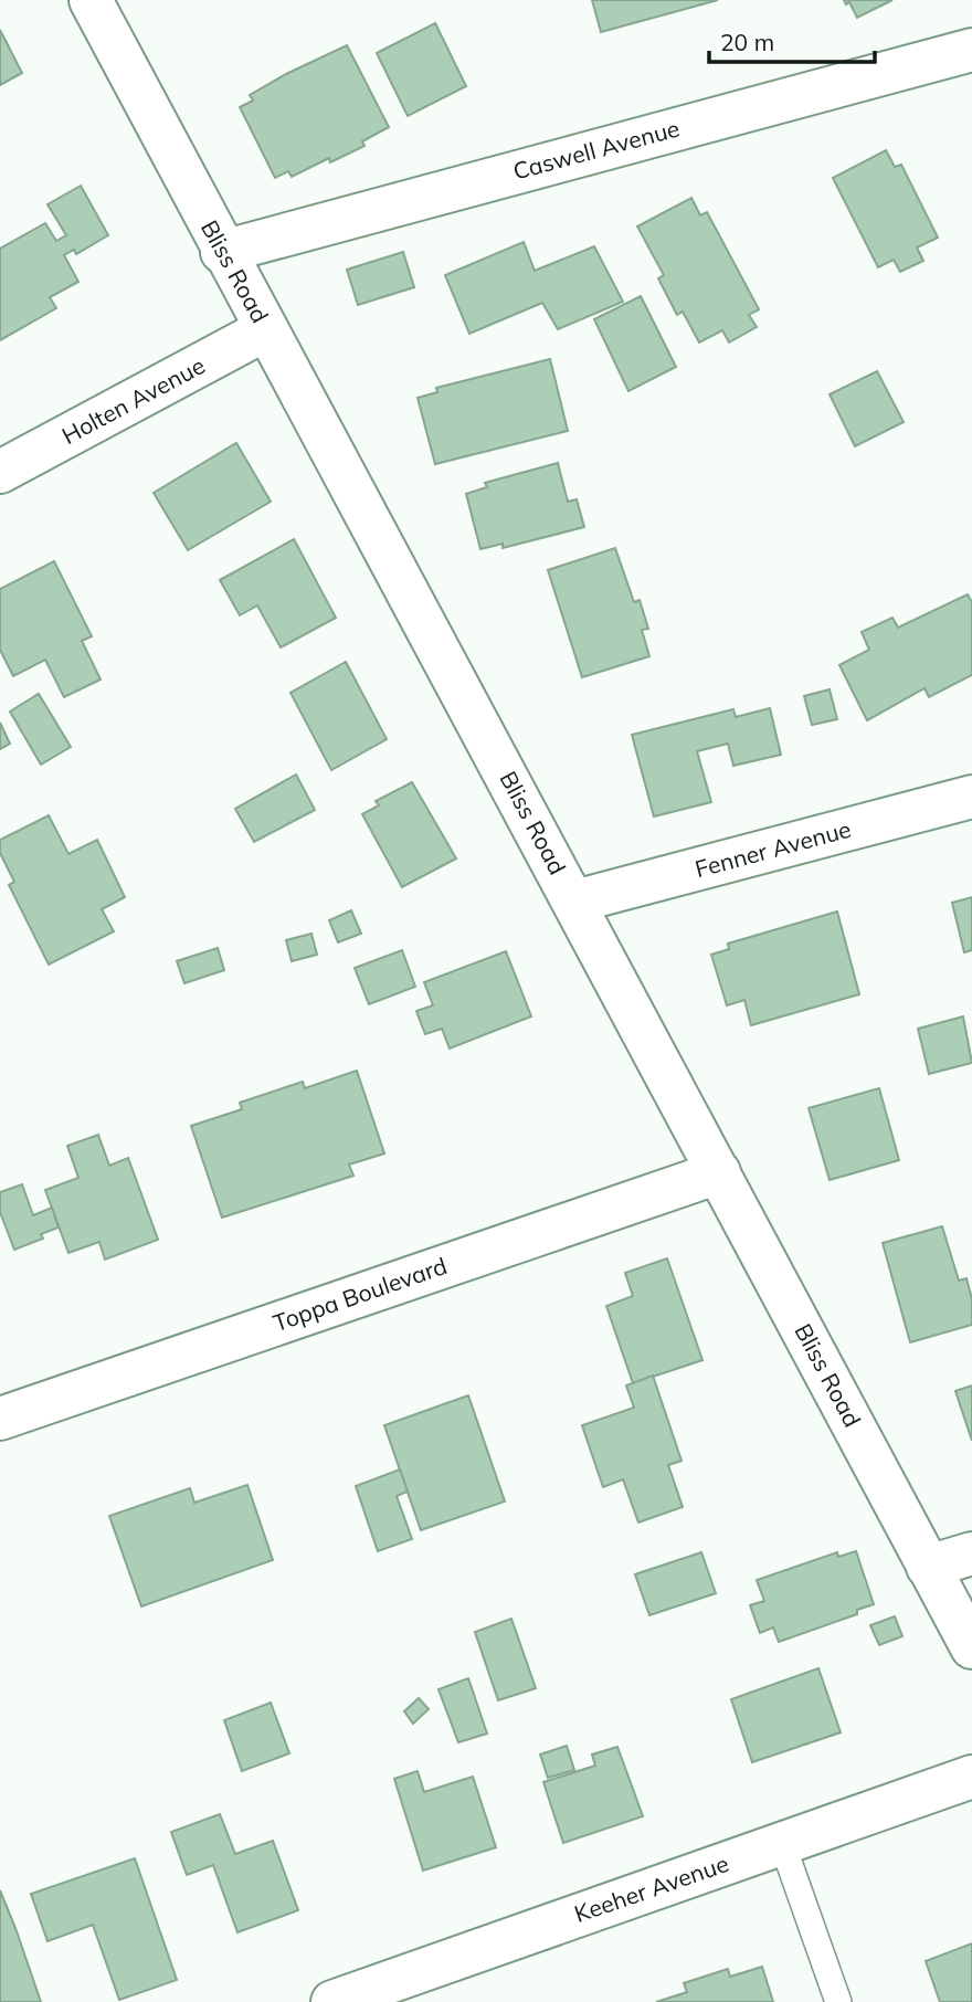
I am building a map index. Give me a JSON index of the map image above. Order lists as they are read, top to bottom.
{
  "streets": {
    "street": [
      "Caswell Avenue",
      "Bliss Road",
      "Holten Avenue",
      "Fenner Avenue",
      "Toppa Boulevard",
      "Keeher Avenue"
    ]
  },
  "crossings": [
    ["Caswell Avenue", "Bliss Road"],
    ["Bliss Road", "Holten Avenue"],
    ["Bliss Road", "Fenner Avenue"],
    ["Bliss Road", "Toppa Boulevard"]
  ],
  "scale_bar": "20 m"
}
